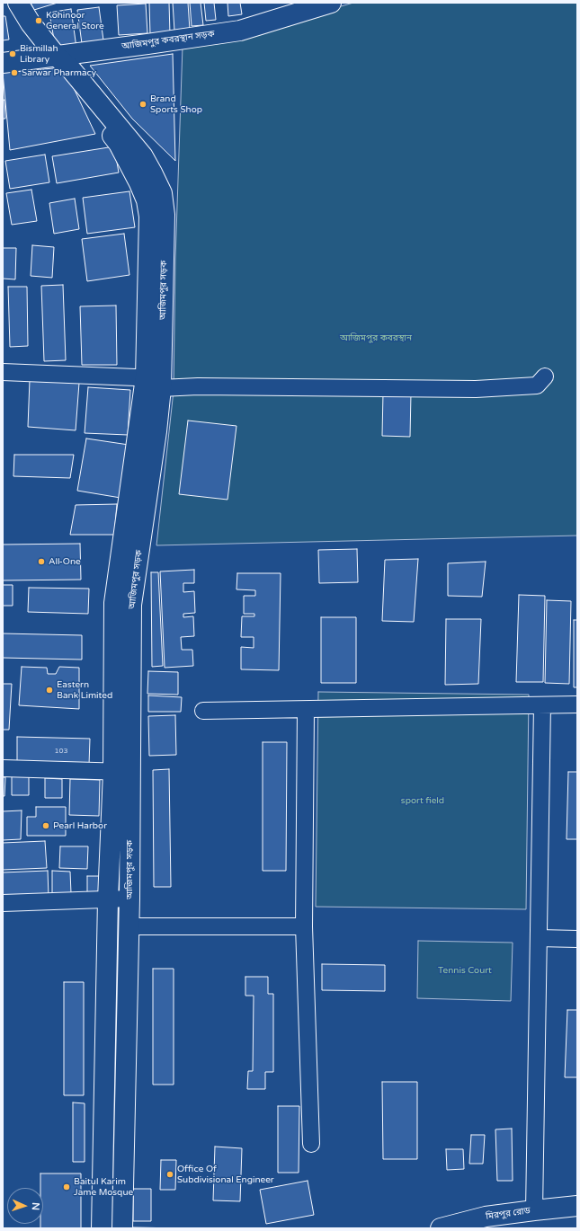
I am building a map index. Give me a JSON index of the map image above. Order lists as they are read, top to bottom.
{
  "streets": {
    "main road": ["আজিমপুর কবরস্থান সড়ক", "আজিমপুর সড়ক", "মিরপুর রোড"]
  },
  "crossings": [
    ["আজিমপুর কবরস্থান সড়ক", "আজিমপুর সড়ক"]
  ],
  "parks": ["আজিমপুর কবরস্থান", "sport field", "Tennis Court"],
  "places": [
    "Kohinoor General Store",
    "Bismillah Library",
    "Sarwar Pharmacy",
    "Brand Sports Shop",
    "All-One",
    "Eastern Bank Limited",
    "Pearl Harbor",
    "Office Of Subdivisional Engineer",
    "Baitul Karim Jame Mosque"
  ],
  "house_numbers": ["103"],
  "north": "right"
}
